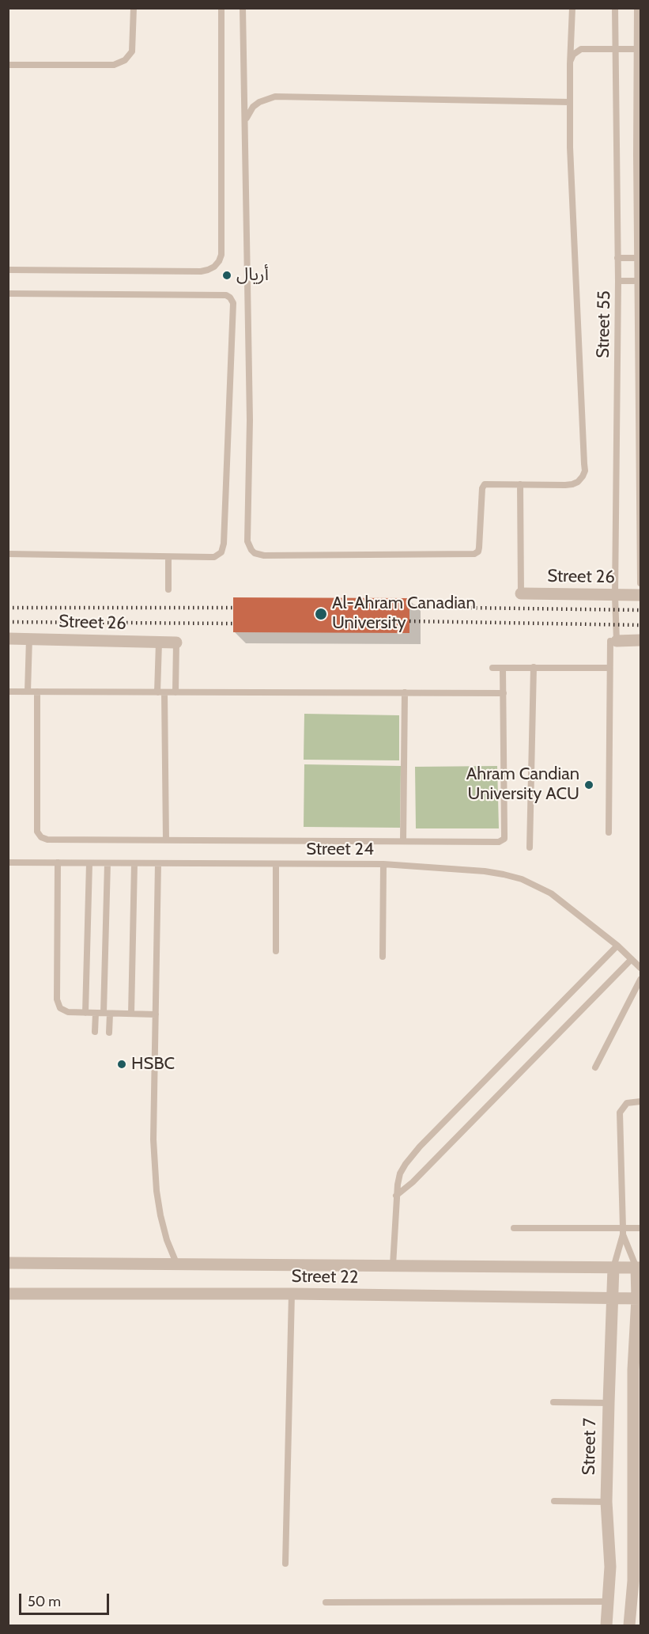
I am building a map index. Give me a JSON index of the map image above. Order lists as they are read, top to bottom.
{
  "streets": {
    "street": ["Street 26", "Street 22", "Street 7"],
    "lane": ["Street 55", "Street 24"]
  },
  "crossings": [
    ["Street 55", "Street 26"],
    ["Street 22", "Street 7"]
  ],
  "places": [
    "أريال",
    "Al-Ahram Canadian University",
    "Ahram Candian University ACU",
    "HSBC"
  ],
  "scale_bar": "50 m"
}
